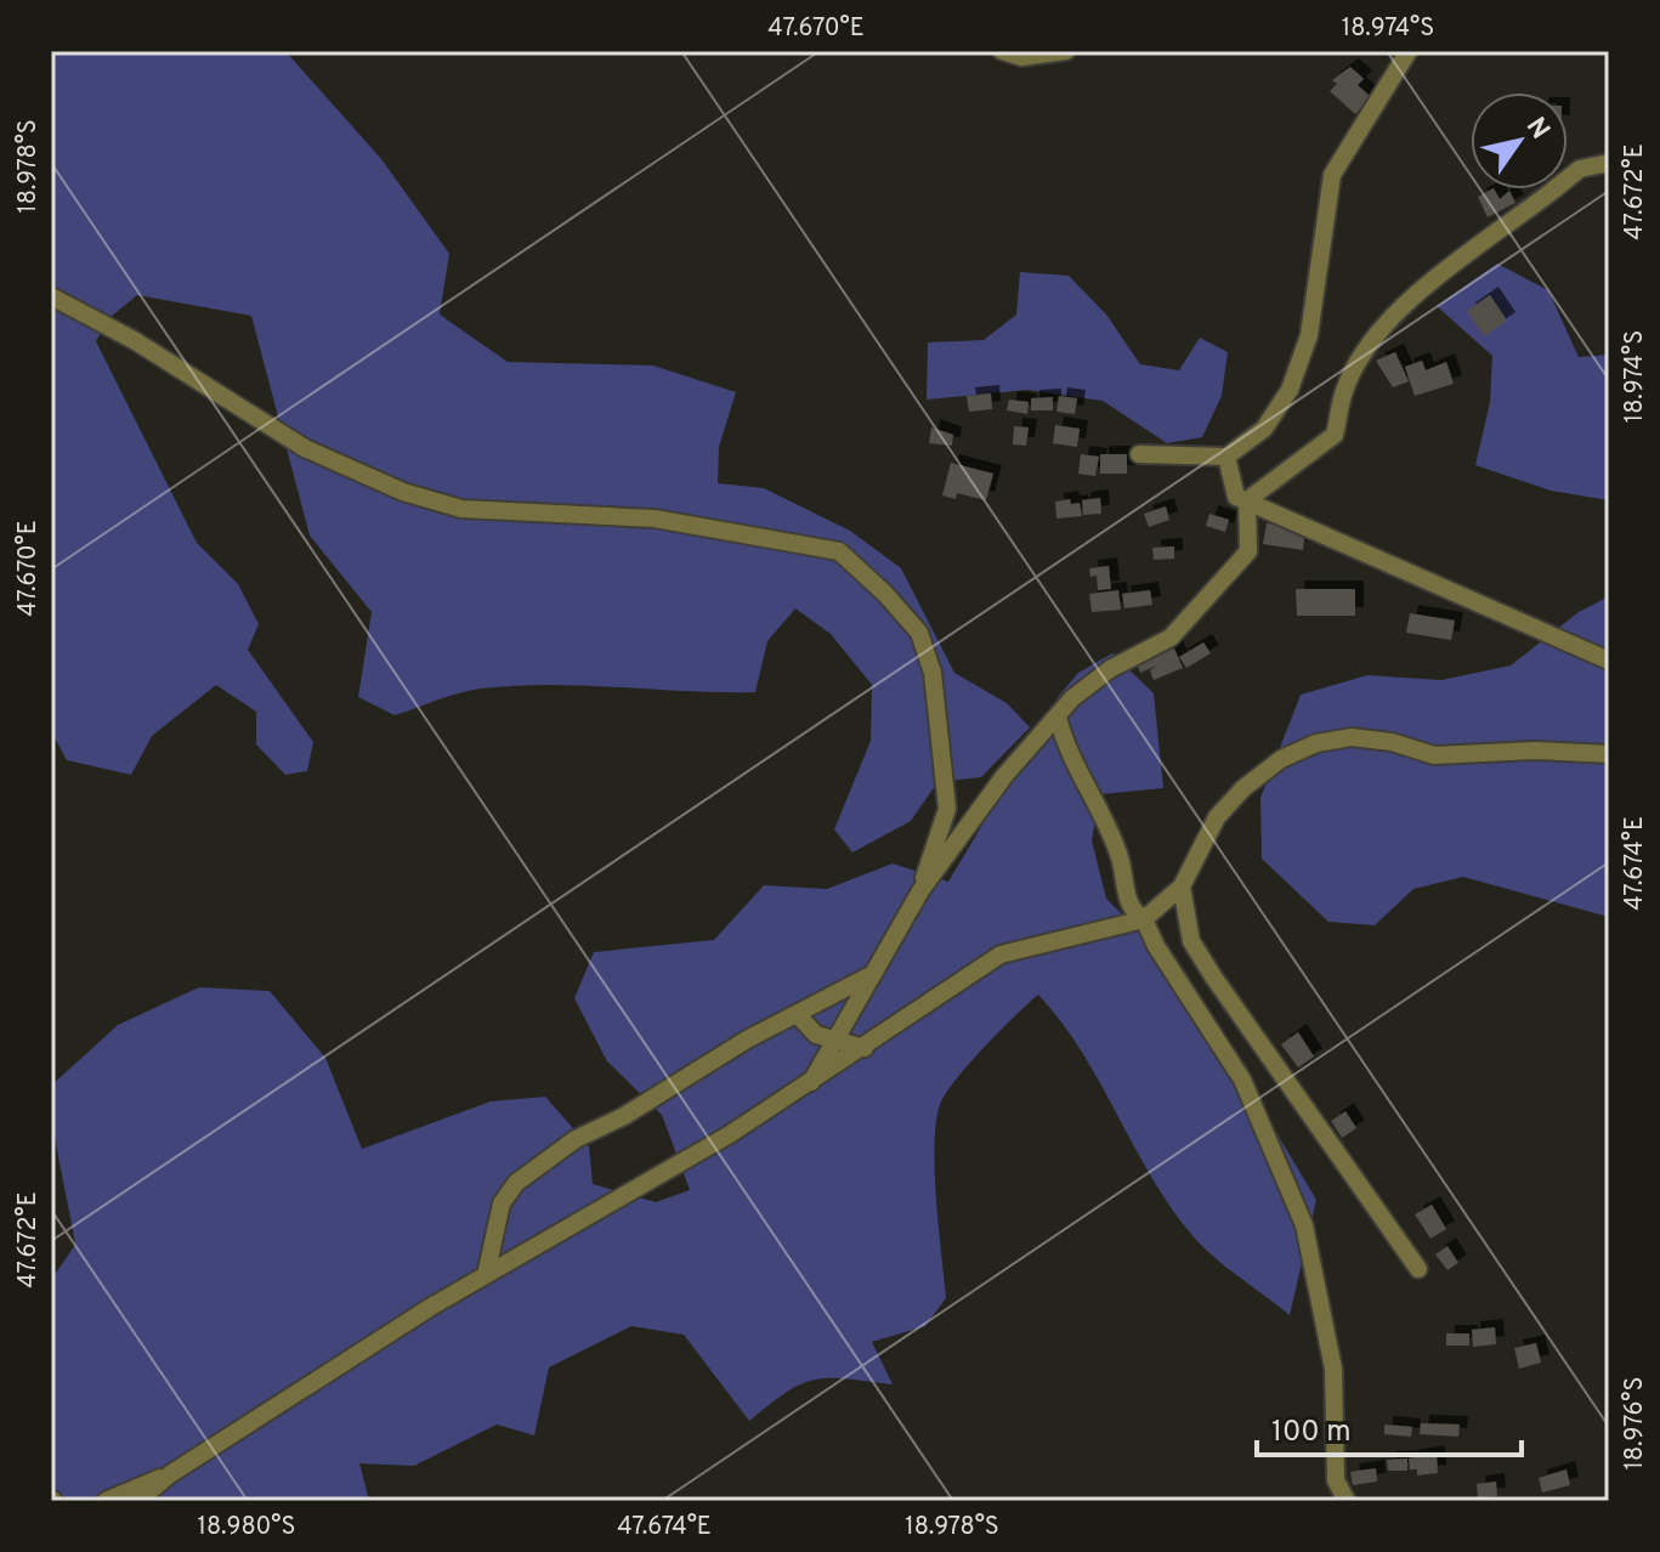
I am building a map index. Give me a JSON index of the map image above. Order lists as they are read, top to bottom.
{
  "scale_bar": "100 m",
  "north": "top right",
  "coordinates": [
    "47.670°E",
    "18.974°S",
    "18.978°S",
    "47.672°E",
    "47.674°E",
    "18.976°S",
    "18.980°S"
  ]
}
